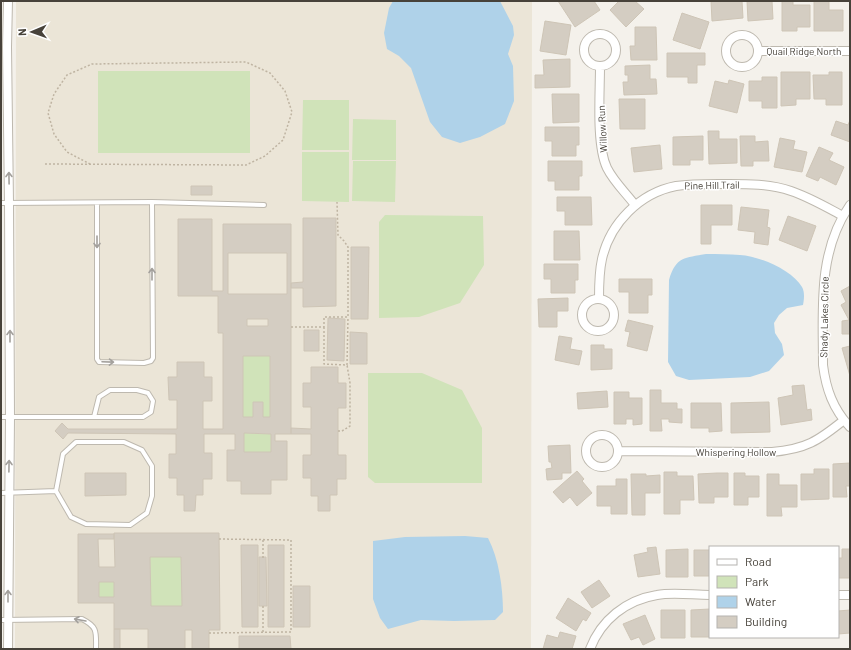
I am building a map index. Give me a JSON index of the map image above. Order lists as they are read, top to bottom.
{
  "streets": {
    "street": [
      "Quail Ridge North",
      "Willow Run",
      "Pine Hill Trail",
      "Shady Lakes Circle",
      "Whispering Hollow"
    ]
  },
  "crossings": [
    ["Willow Run", "Pine Hill Trail"],
    ["Pine Hill Trail", "Shady Lakes Circle"],
    ["Shady Lakes Circle", "Whispering Hollow"]
  ],
  "legend": [
    "Road",
    "Park",
    "Water",
    "Building"
  ],
  "north": "left"
}
